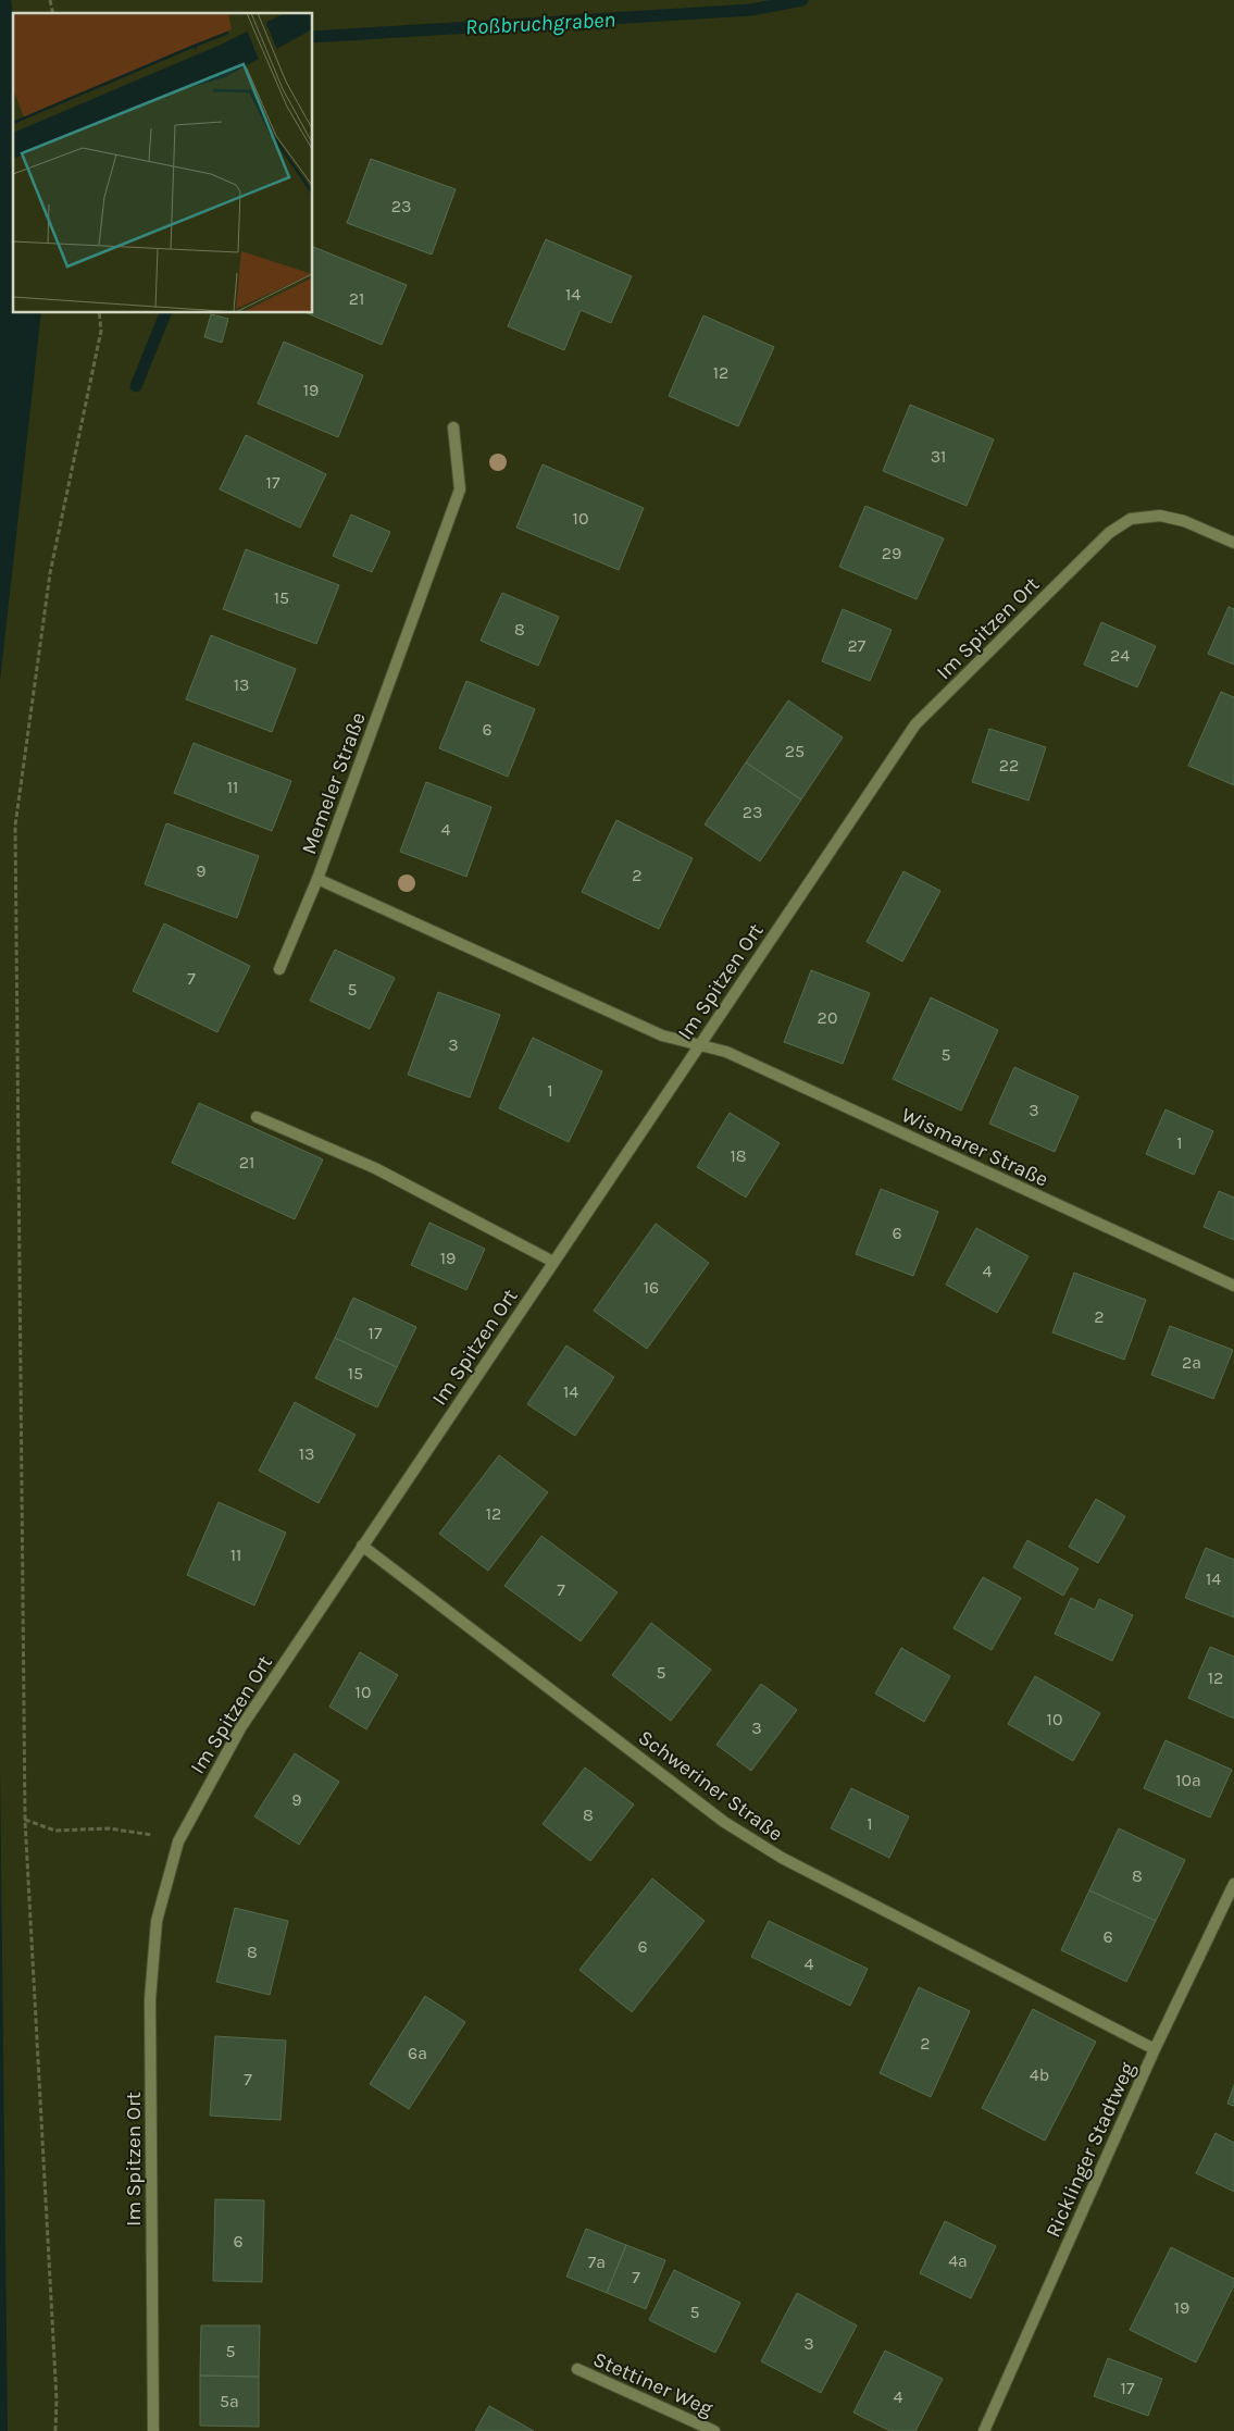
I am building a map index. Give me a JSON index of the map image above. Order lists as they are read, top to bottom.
{
  "streets": {
    "street": [
      "Im Spitzen Ort",
      "Memeler Straße",
      "Wismarer Straße",
      "Schweriner Straße",
      "Ricklinger Stadtweg",
      "Stettiner Weg"
    ]
  },
  "crossings": [
    ["Im Spitzen Ort", "Memeler Straße"],
    ["Im Spitzen Ort", "Wismarer Straße"],
    ["Im Spitzen Ort", "Schweriner Straße"],
    ["Memeler Straße", "Wismarer Straße"],
    ["Schweriner Straße", "Ricklinger Stadtweg"]
  ],
  "water": ["Roßbruchgraben"],
  "house_numbers": [
    "23",
    "14",
    "21",
    "12",
    "19",
    "31",
    "17",
    "10",
    "29",
    "15",
    "8",
    "27",
    "24",
    "13",
    "6",
    "25",
    "22",
    "11",
    "23",
    "4",
    "9",
    "2",
    "7",
    "5",
    "20",
    "3",
    "5",
    "1",
    "3",
    "1",
    "18",
    "21",
    "6",
    "19",
    "4",
    "16",
    "2",
    "17",
    "2a",
    "15",
    "14",
    "13",
    "12",
    "11",
    "14",
    "7",
    "5",
    "12",
    "10",
    "10",
    "3",
    "10a",
    "9",
    "8",
    "1",
    "8",
    "6",
    "6",
    "8",
    "4",
    "2",
    "6a",
    "4b",
    "7",
    "6",
    "4a",
    "7a",
    "7",
    "19",
    "5",
    "3",
    "5",
    "17",
    "4",
    "5a"
  ]
}
